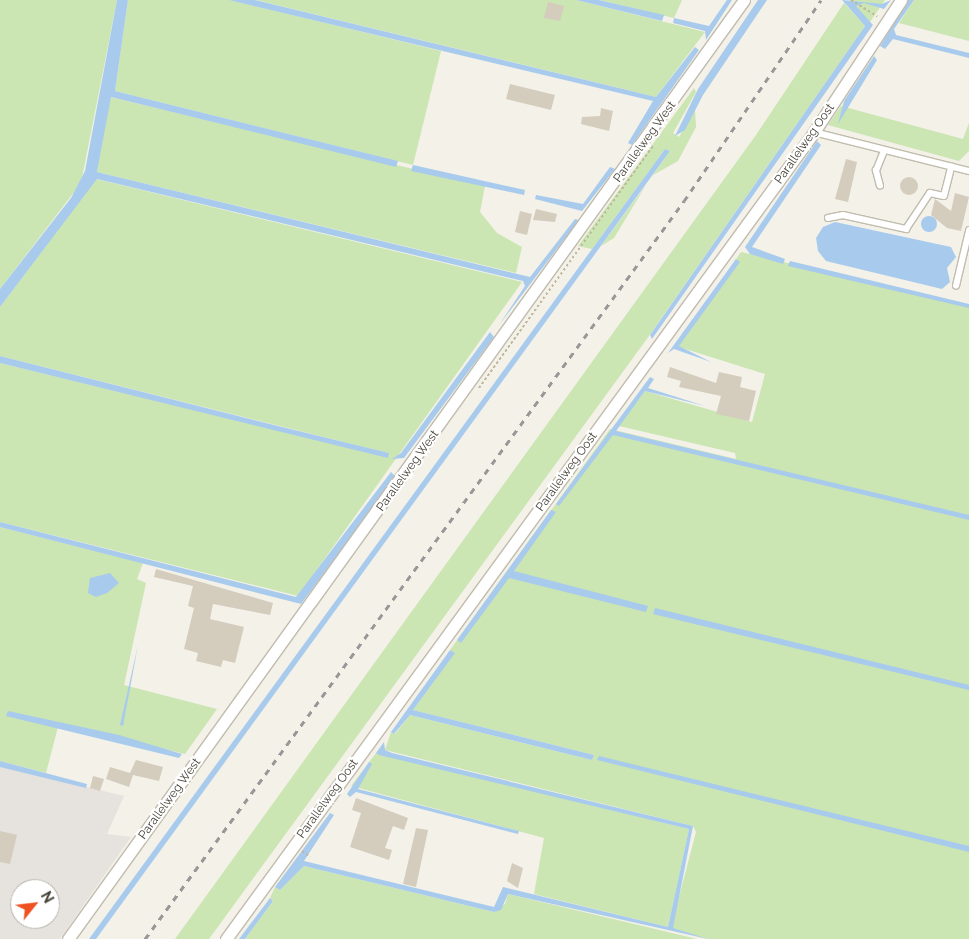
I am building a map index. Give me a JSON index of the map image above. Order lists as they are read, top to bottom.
{
  "streets": {
    "street": ["Parallelweg West", "Parallelweg Oost"]
  },
  "north": "top right"
}
